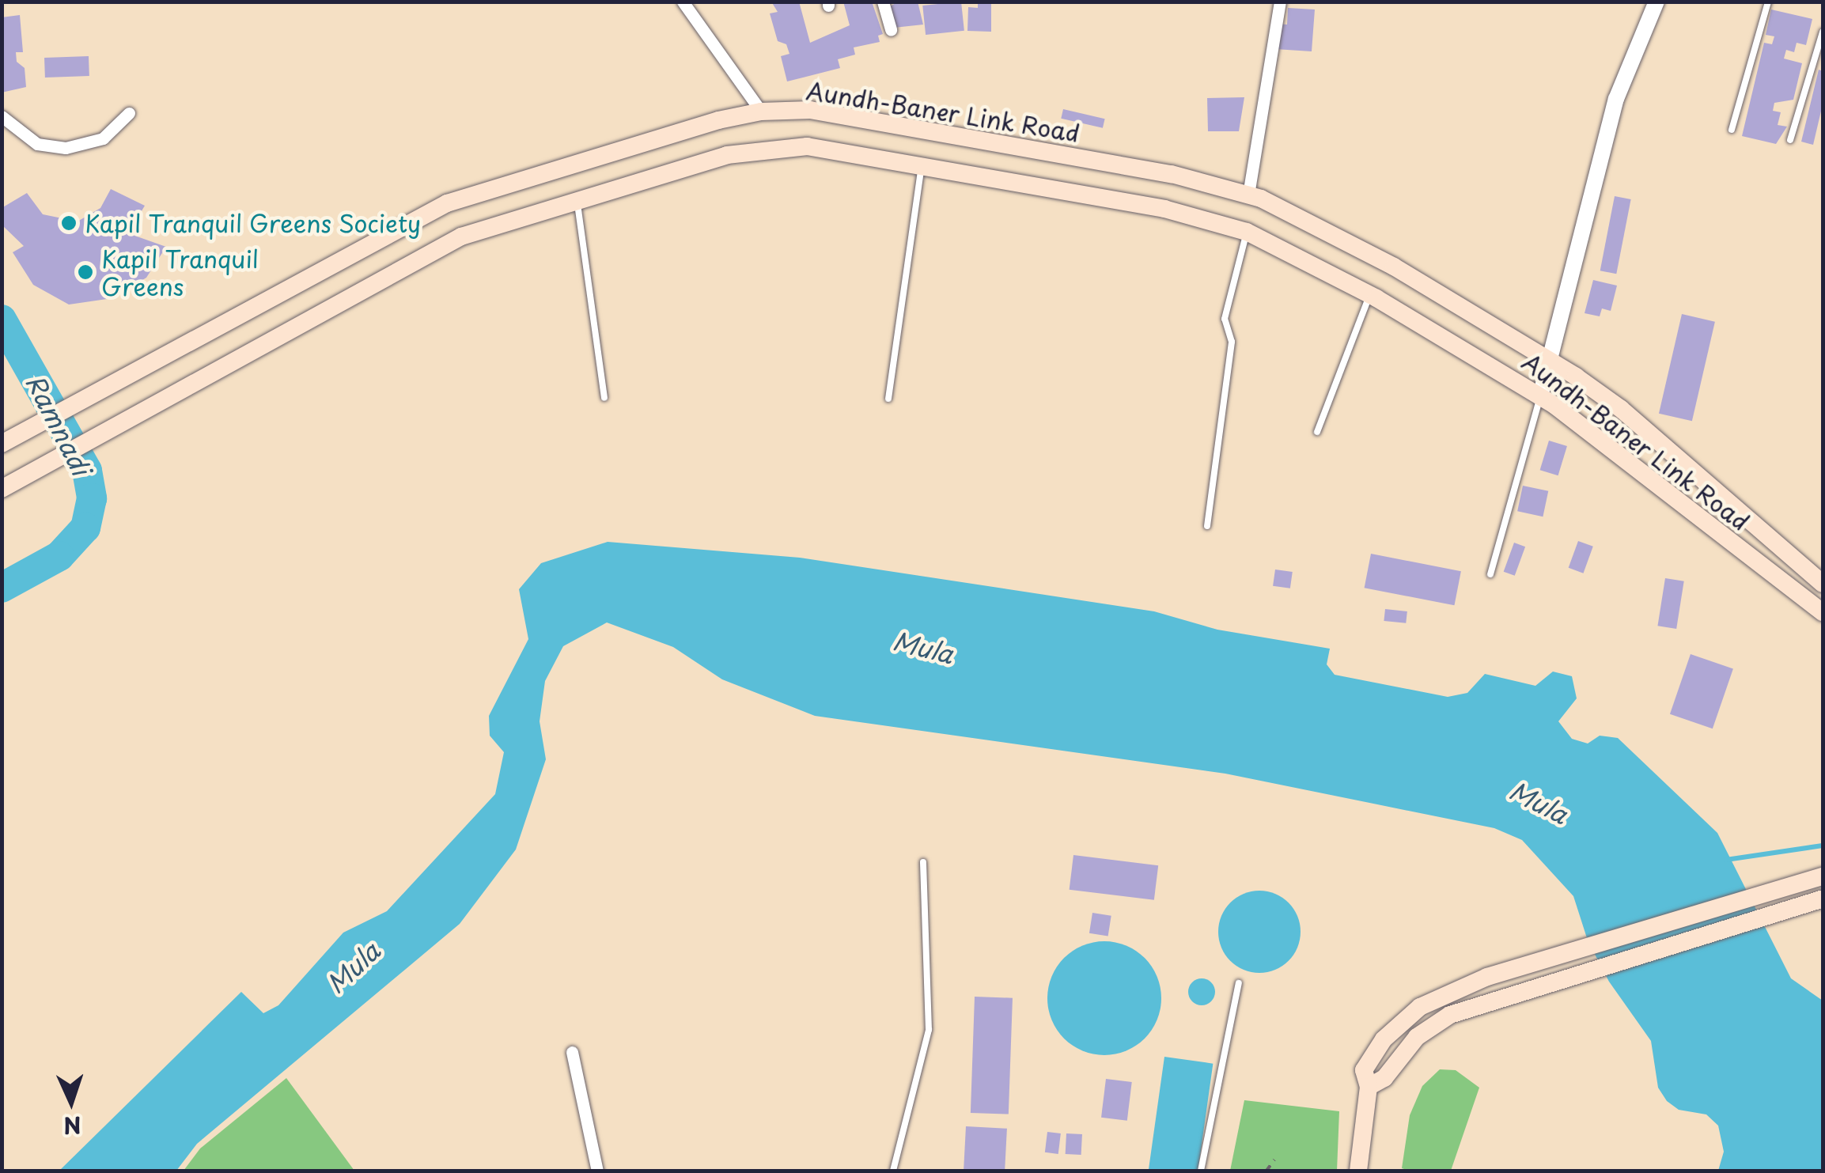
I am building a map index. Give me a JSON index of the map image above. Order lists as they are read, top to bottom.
{
  "streets": {
    "main road": ["Aundh-Baner Link Road"]
  },
  "water": ["Ramnadi", "Mula"],
  "places": ["Kapil Tranquil Greens Society", "Kapil Tranquil Greens"],
  "north": "bottom"
}
